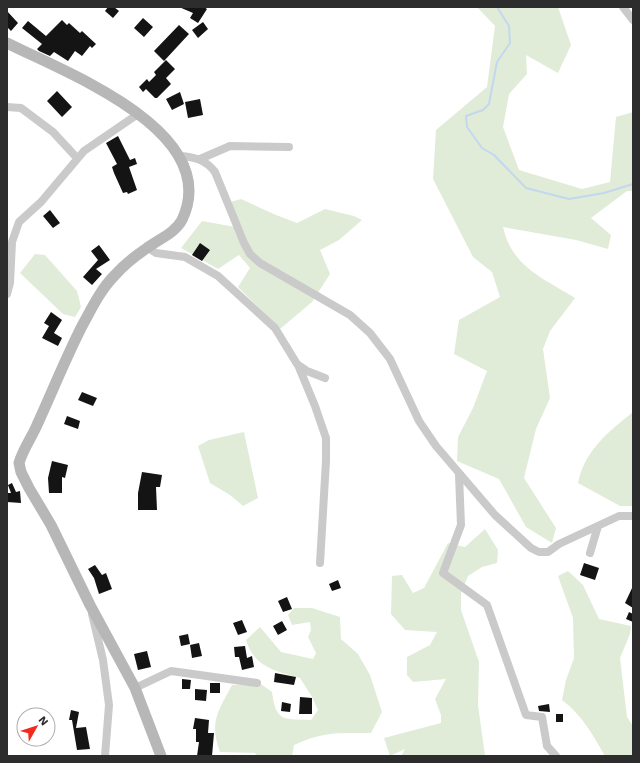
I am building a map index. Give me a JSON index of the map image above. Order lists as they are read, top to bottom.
{
  "north": "top right"
}
